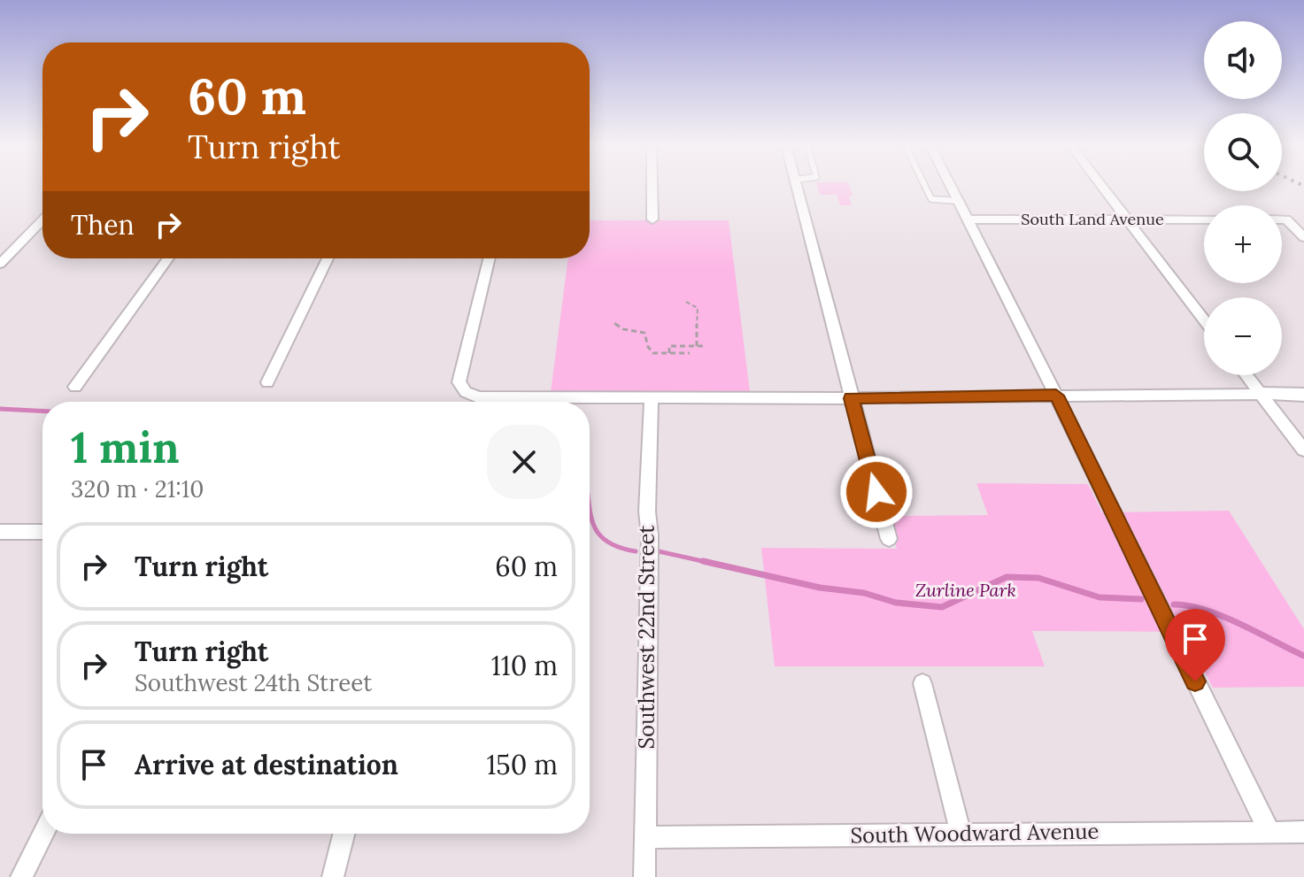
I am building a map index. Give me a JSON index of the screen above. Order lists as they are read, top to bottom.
{
  "streets": {
    "street": ["South Land Avenue", "Southwest 22nd Street", "South Woodward Avenue"]
  },
  "crossings": [
    ["Southwest 22nd Street", "South Woodward Avenue"]
  ],
  "parks": ["Zurline Park"],
  "page": {
    "map_buttons": ["+", "−"],
    "turn": ["60 m", "Turn right"],
    "then": "Then",
    "heading": ["1 min", "320 m · 21:10"],
    "list": [
      {
        "name": "Turn right",
        "value": "60 m"
      },
      {
        "name": "Turn right",
        "note": "Southwest 24th Street",
        "value": "110 m"
      },
      {
        "name": "Arrive at destination",
        "value": "150 m"
      }
    ]
  }
}
